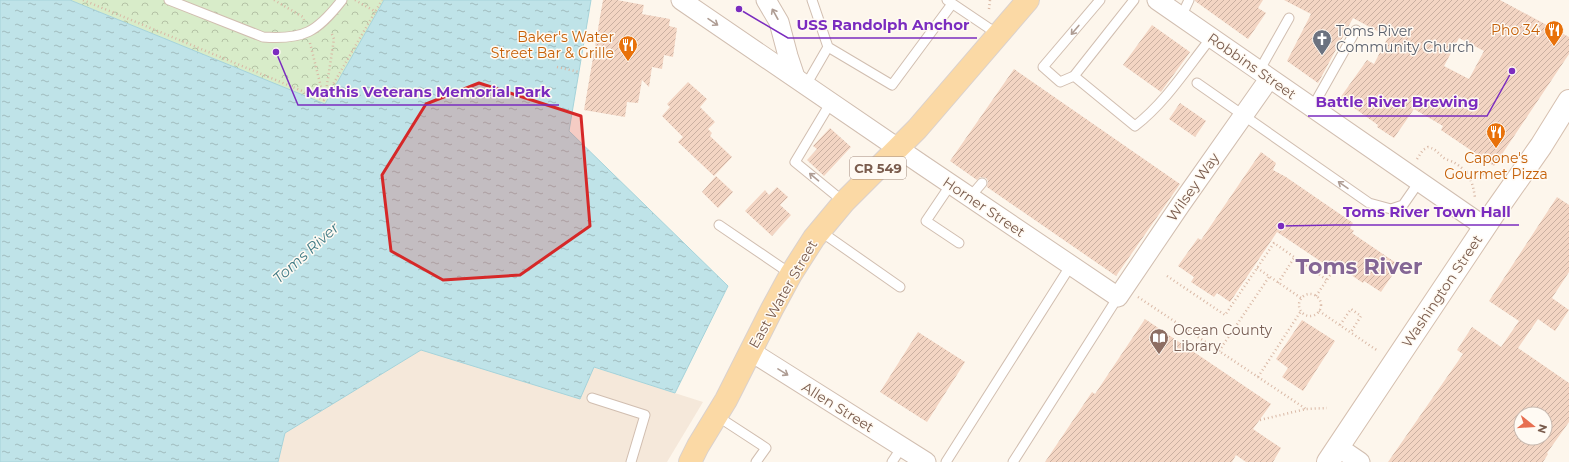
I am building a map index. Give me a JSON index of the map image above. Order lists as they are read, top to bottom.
{
  "streets": {
    "main road": ["CR 549", "Washington Street", "East Water Street"],
    "street": [
      "Robbins Street",
      "Wilsey Way",
      "Horner Street",
      "Allen Street"
    ]
  },
  "crossings": [
    ["Robbins Street", "Wilsey Way"],
    ["Robbins Street", "Washington Street"],
    ["Wilsey Way", "Horner Street"],
    ["Horner Street", "East Water Street"],
    ["East Water Street", "Allen Street"]
  ],
  "one_way": ["Allen Street"],
  "districts": ["Toms River"],
  "water": ["Toms River"],
  "places": {
    "other": [
      "USS Randolph Anchor",
      "Mathis Veterans Memorial Park",
      "Battle River Brewing",
      "Toms River Town Hall"
    ],
    "restaurant": ["Pho 34", "Baker's Water Street Bar & Grille", "Capone's Gourmet Pizza"],
    "church": ["Toms River Community Church"],
    "library": ["Ocean County Library"]
  },
  "north": "right"
}
